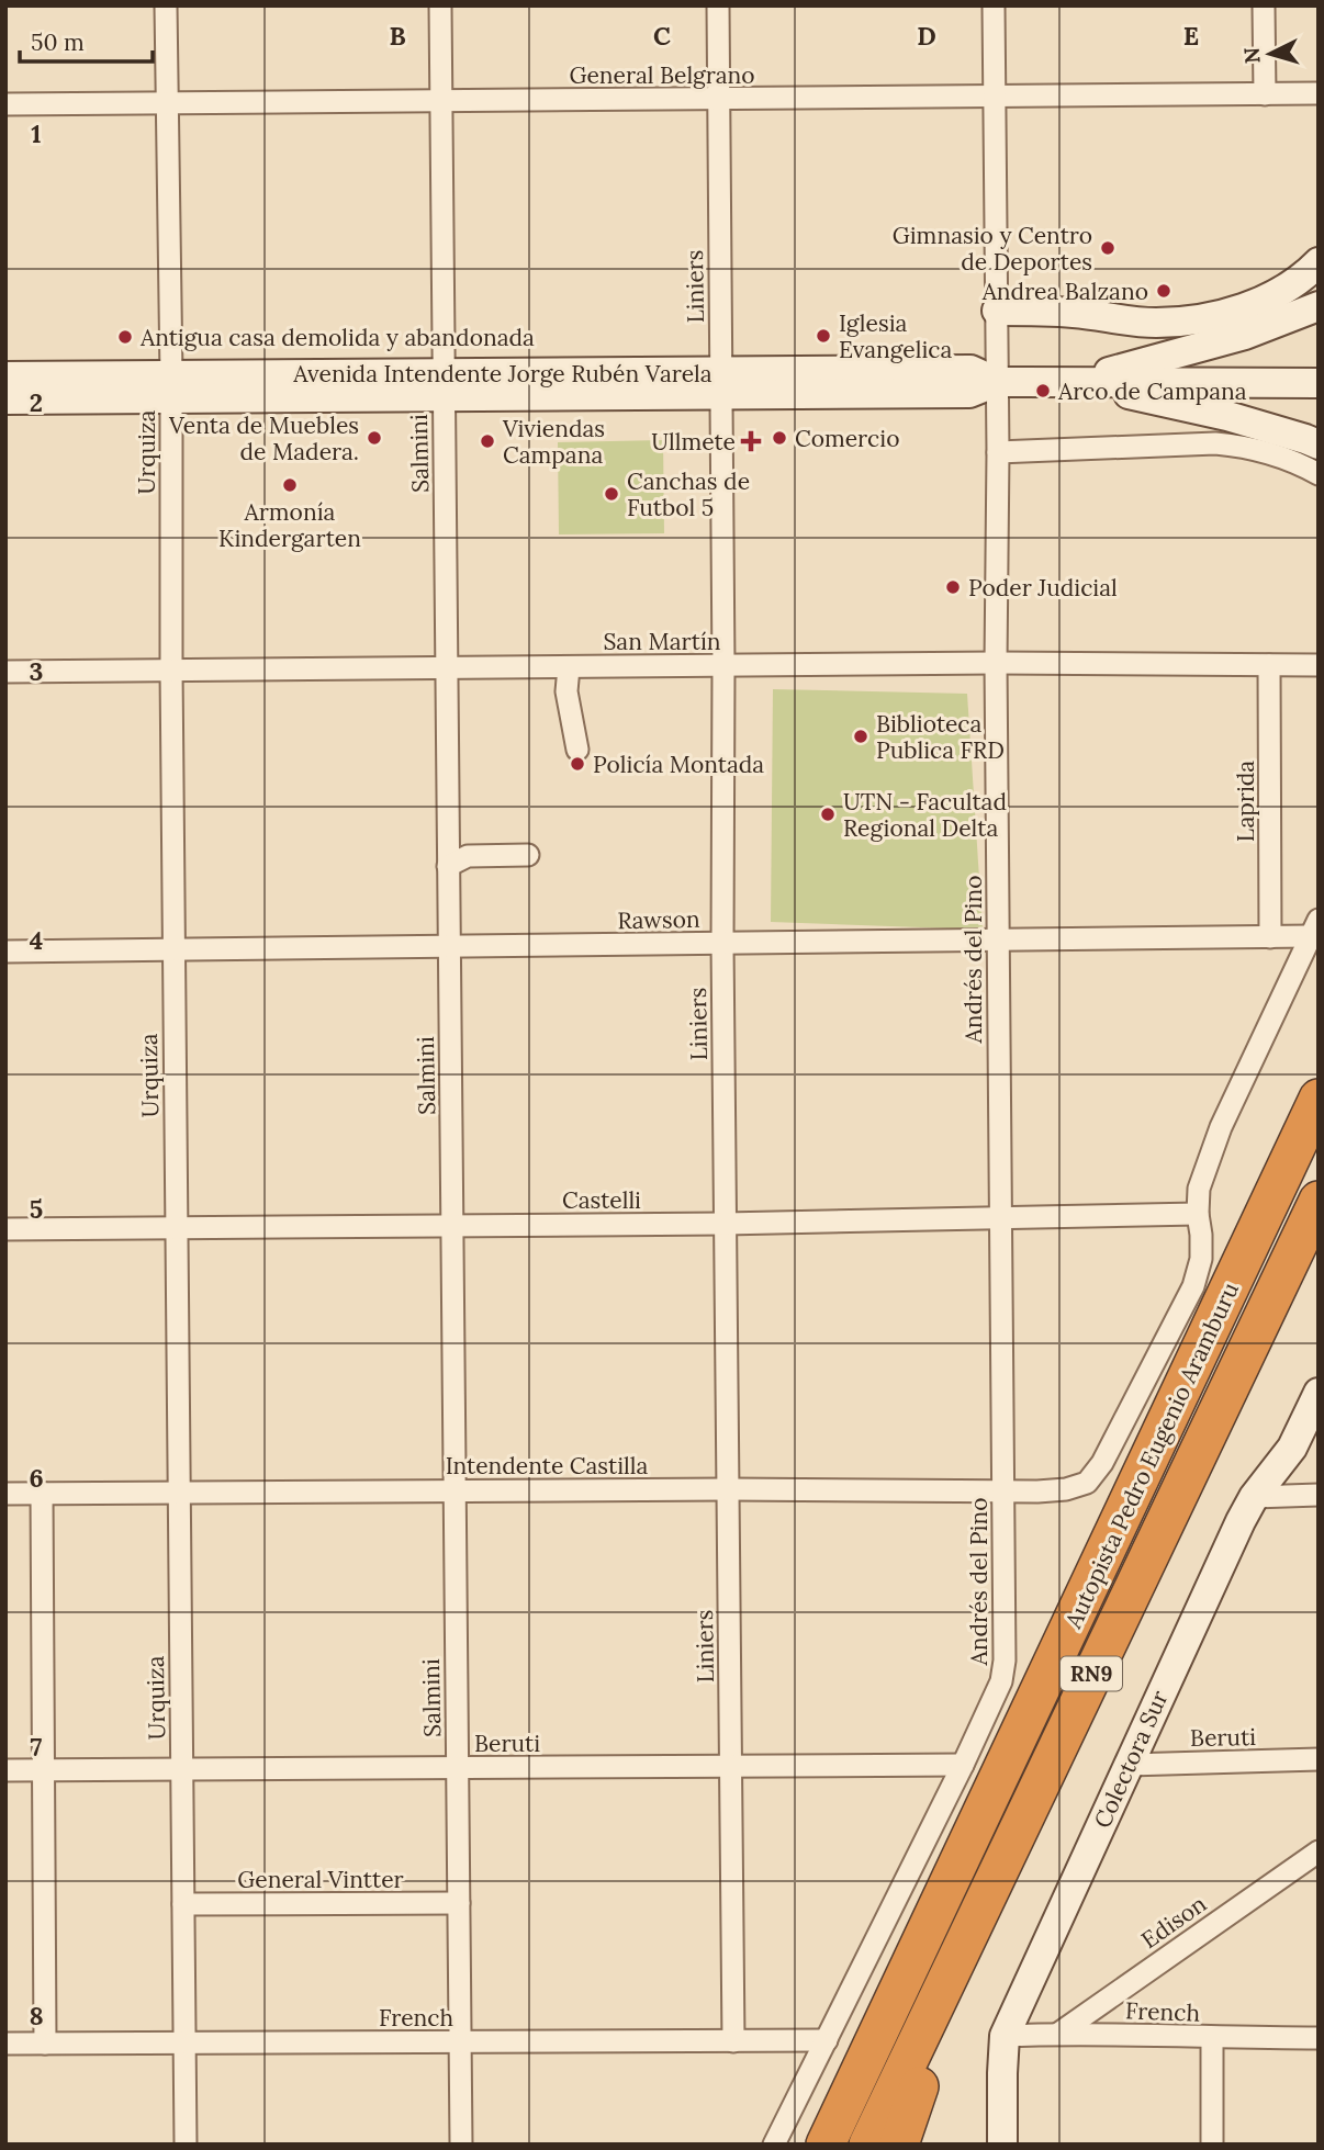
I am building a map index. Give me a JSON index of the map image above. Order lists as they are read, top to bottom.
{
  "streets": {
    "highway": ["Autopista Pedro Eugenio Aramburu", "RN9"],
    "main road": ["Avenida Intendente Jorge Rubén Varela", "Colectora Sur"],
    "street": [
      "General Belgrano",
      "Liniers",
      "Urquiza",
      "Salmini",
      "San Martín",
      "Laprida",
      "Rawson",
      "Andrés del Pino",
      "Castelli",
      "Intendente Castilla",
      "Beruti",
      "General Vintter",
      "Edison",
      "French"
    ]
  },
  "crossings": [
    ["General Belgrano", "Liniers"],
    ["General Belgrano", "Urquiza"],
    ["General Belgrano", "Salmini"],
    ["General Belgrano", "Andrés del Pino"],
    ["Liniers", "Avenida Intendente Jorge Rubén Varela"],
    ["Liniers", "San Martín"],
    ["Liniers", "Rawson"],
    ["Liniers", "Castelli"],
    ["Liniers", "Intendente Castilla"],
    ["Liniers", "Beruti"],
    ["Liniers", "French"],
    ["Avenida Intendente Jorge Rubén Varela", "Urquiza"],
    ["Avenida Intendente Jorge Rubén Varela", "Salmini"],
    ["Avenida Intendente Jorge Rubén Varela", "Andrés del Pino"],
    ["Urquiza", "San Martín"],
    ["Urquiza", "Rawson"],
    ["Urquiza", "Castelli"],
    ["Urquiza", "Intendente Castilla"],
    ["Urquiza", "Beruti"],
    ["Urquiza", "General Vintter"],
    ["Urquiza", "French"],
    ["Salmini", "San Martín"],
    ["Salmini", "Rawson"],
    ["Salmini", "Castelli"],
    ["Salmini", "Intendente Castilla"],
    ["Salmini", "Beruti"],
    ["Salmini", "General Vintter"],
    ["Salmini", "French"],
    ["San Martín", "Laprida"],
    ["San Martín", "Andrés del Pino"],
    ["Laprida", "Rawson"],
    ["Rawson", "Andrés del Pino"],
    ["Andrés del Pino", "Castelli"],
    ["Andrés del Pino", "Intendente Castilla"],
    ["Andrés del Pino", "Beruti"],
    ["Andrés del Pino", "French"],
    ["Castelli", "Intendente Castilla"],
    ["Beruti", "Colectora Sur"],
    ["Colectora Sur", "French"],
    ["Edison", "French"]
  ],
  "places": {
    "other": [
      "Gimnasio y Centro de Deportes",
      "Andrea Balzano",
      "Iglesia Evangelica",
      "Antigua casa demolida y abandonada",
      "Arco de Campana",
      "Venta de Muebles de Madera.",
      "Comercio",
      "Viviendas Campana",
      "Armonía Kindergarten",
      "Canchas de Futbol 5",
      "Poder Judicial",
      "Biblioteca Publica FRD",
      "Policía Montada",
      "UTN - Facultad Regional Delta"
    ],
    "health": ["Ullmete"]
  },
  "scale_bar": "50 m",
  "north": "left",
  "grid": {
    "columns": [
      "B",
      "C",
      "D",
      "E"
    ],
    "rows": [
      "1",
      "2",
      "3",
      "4",
      "5",
      "6",
      "7",
      "8"
    ]
  }
}
